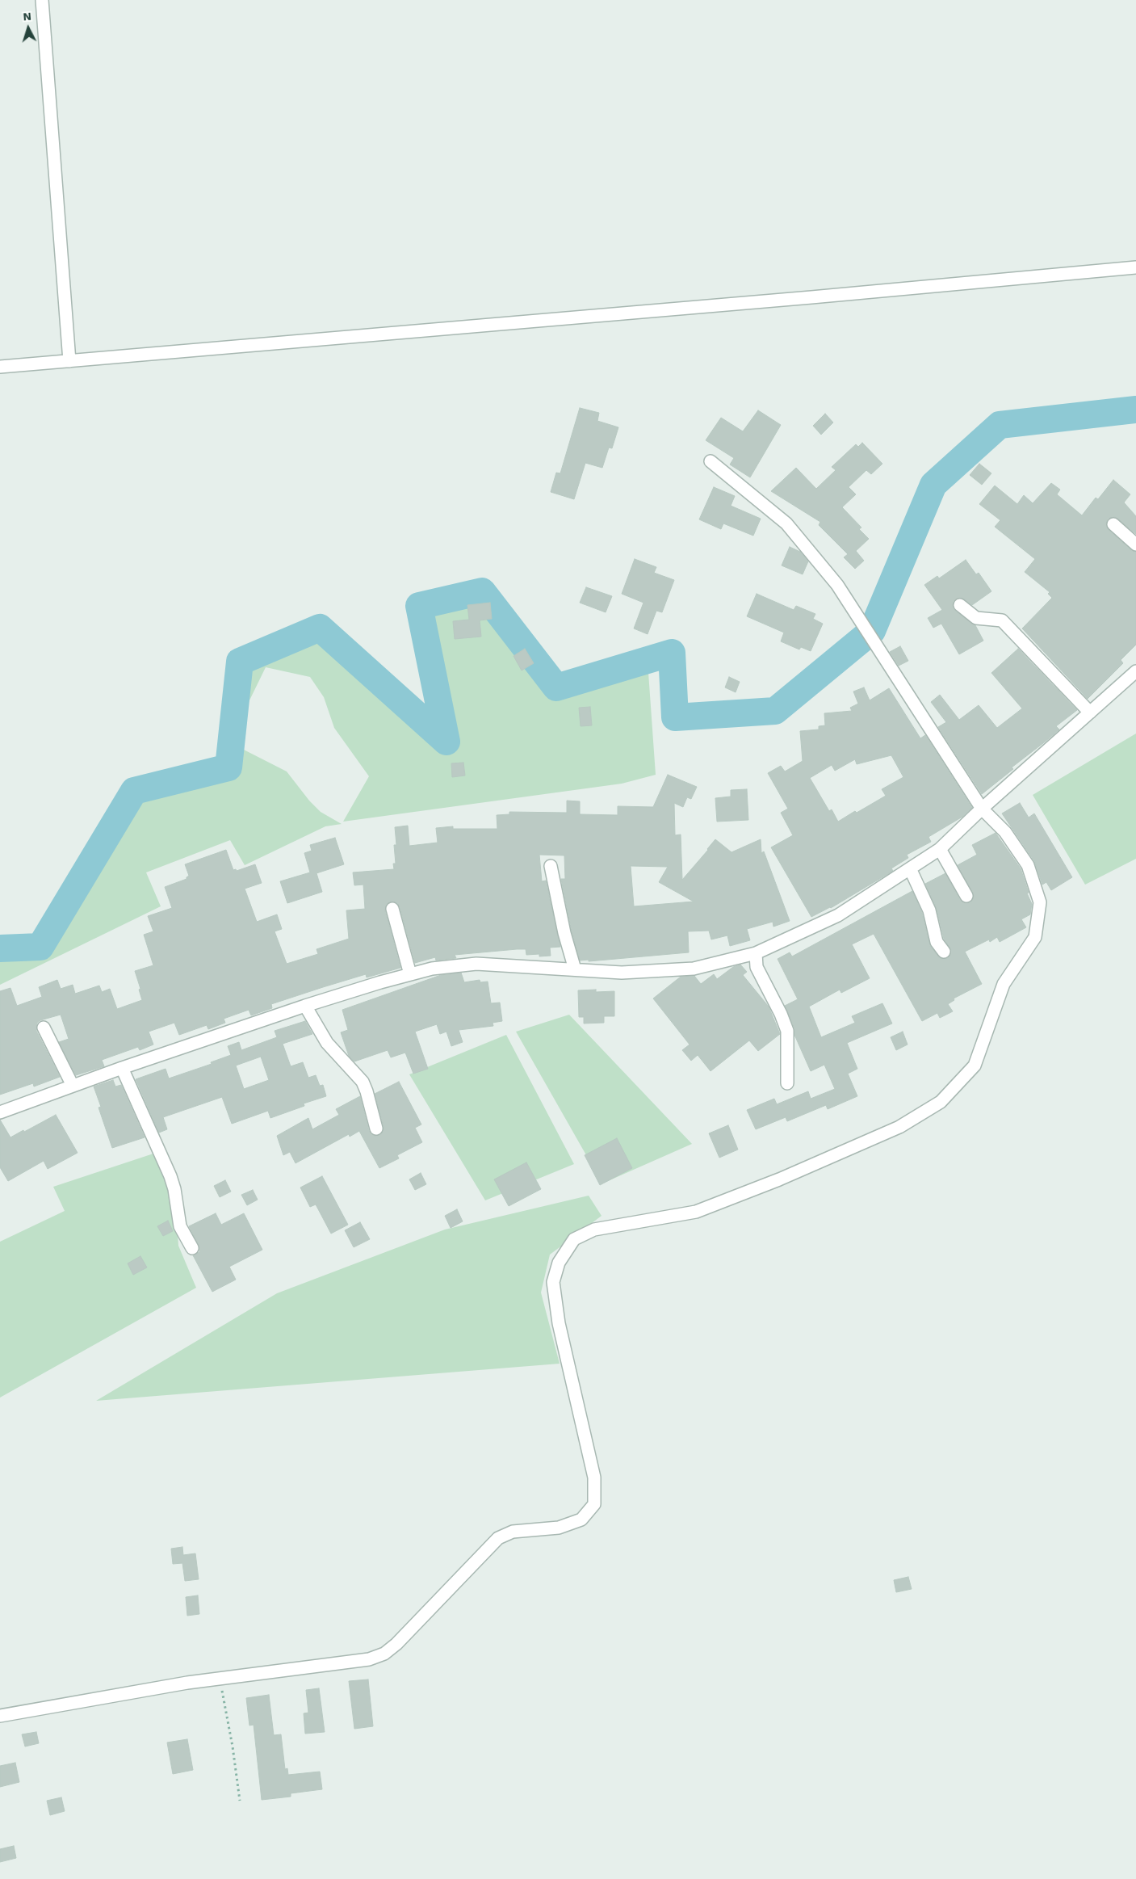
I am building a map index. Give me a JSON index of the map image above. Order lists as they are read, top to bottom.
{
  "north": "top"
}
